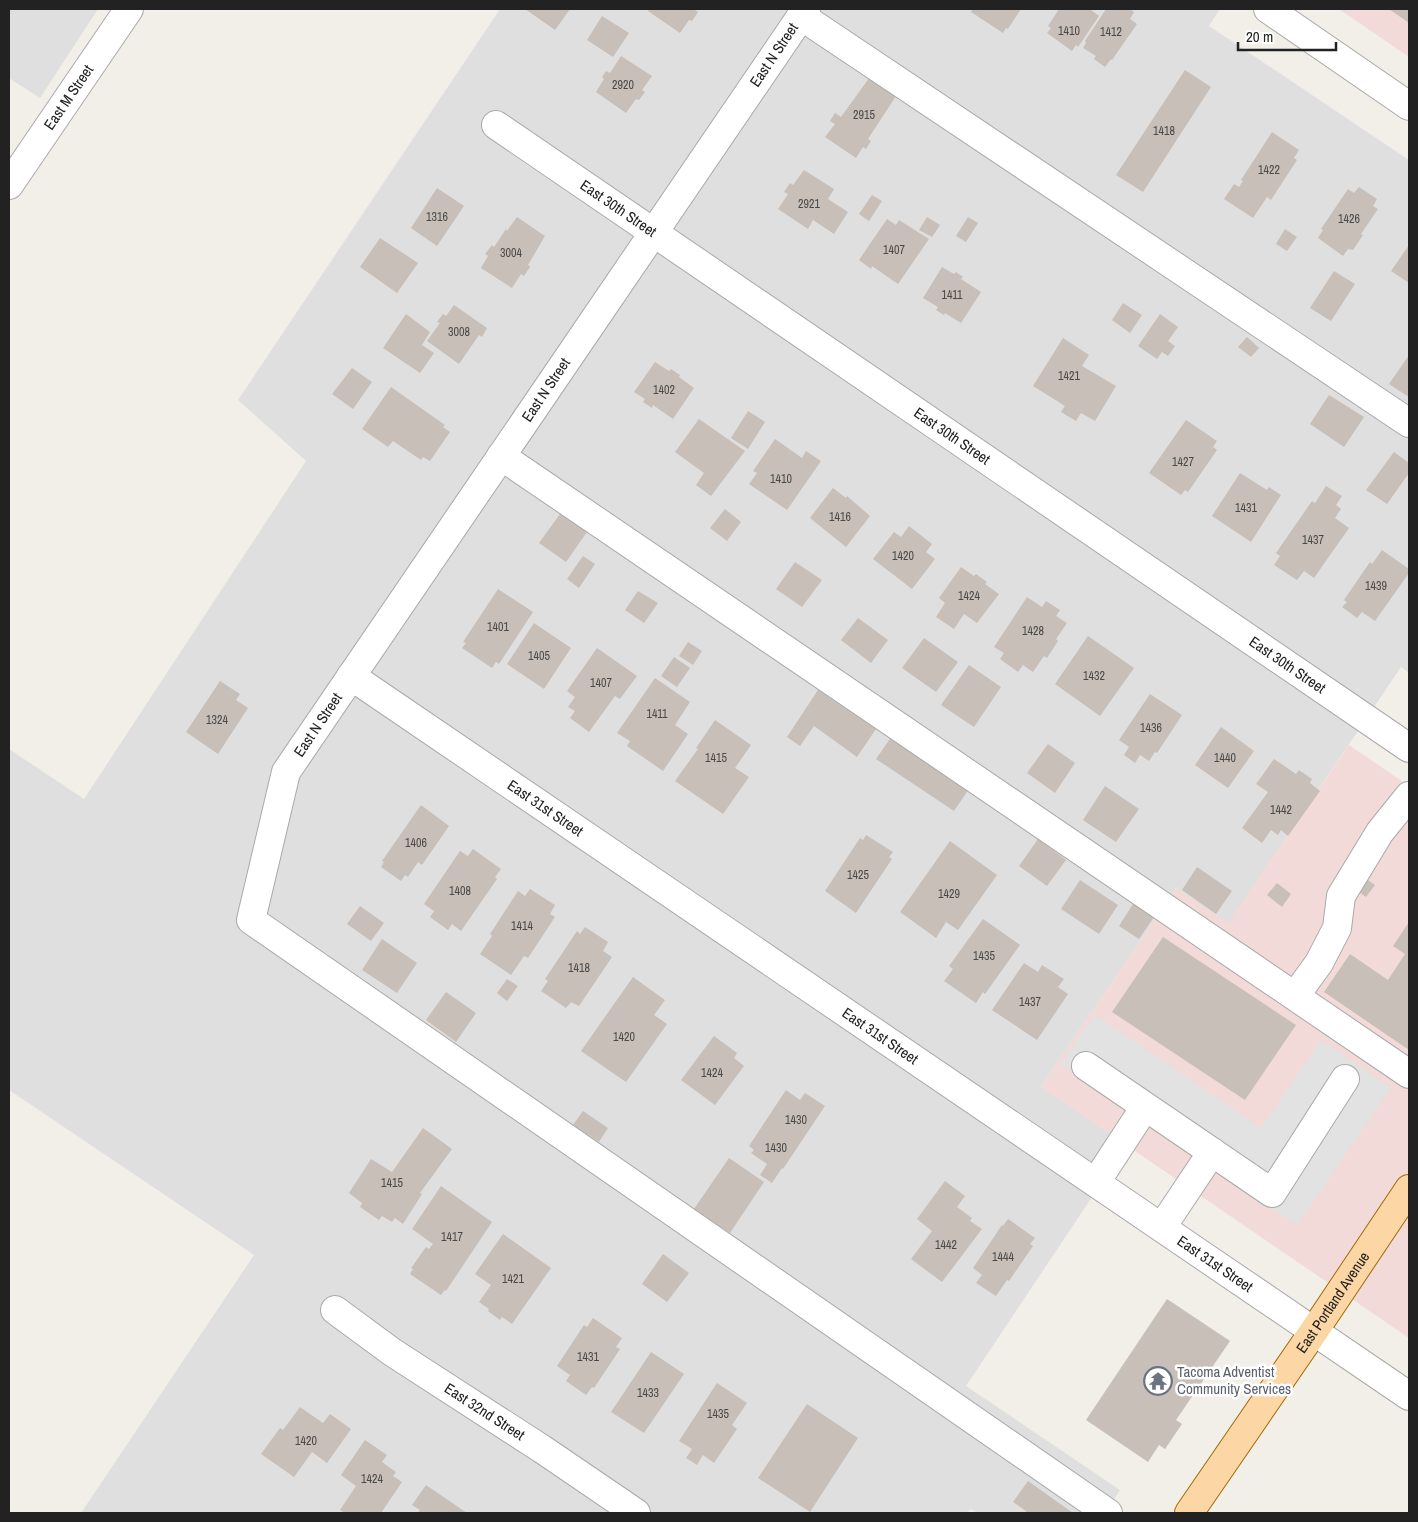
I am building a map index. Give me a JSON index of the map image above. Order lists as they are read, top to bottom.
{
  "streets": {
    "main road": ["East Portland Avenue"],
    "street": [
      "East N Street",
      "East M Street",
      "East 30th Street",
      "East 31st Street",
      "East 32nd Street"
    ]
  },
  "crossings": [
    ["East N Street", "East 30th Street"],
    ["East N Street", "East 31st Street"],
    ["East 31st Street", "East Portland Avenue"]
  ],
  "places": {
    "temple": ["Tacoma Adventist Community Services"]
  },
  "house_numbers": [
    "1410",
    "1412",
    "2920",
    "2915",
    "1418",
    "1422",
    "2921",
    "1316",
    "1426",
    "1407",
    "3004",
    "1411",
    "3008",
    "1421",
    "1402",
    "1427",
    "1410",
    "1431",
    "1416",
    "1437",
    "1420",
    "1439",
    "1424",
    "1401",
    "1428",
    "1405",
    "1432",
    "1407",
    "1411",
    "1324",
    "1436",
    "1415",
    "1440",
    "1442",
    "1406",
    "1425",
    "1408",
    "1429",
    "1414",
    "1435",
    "1418",
    "1437",
    "1420",
    "1424",
    "1430",
    "1430",
    "1415",
    "1417",
    "1442",
    "1444",
    "1421",
    "1431",
    "1433",
    "1435",
    "1420",
    "1424"
  ],
  "scale_bar": "20 m"
}
